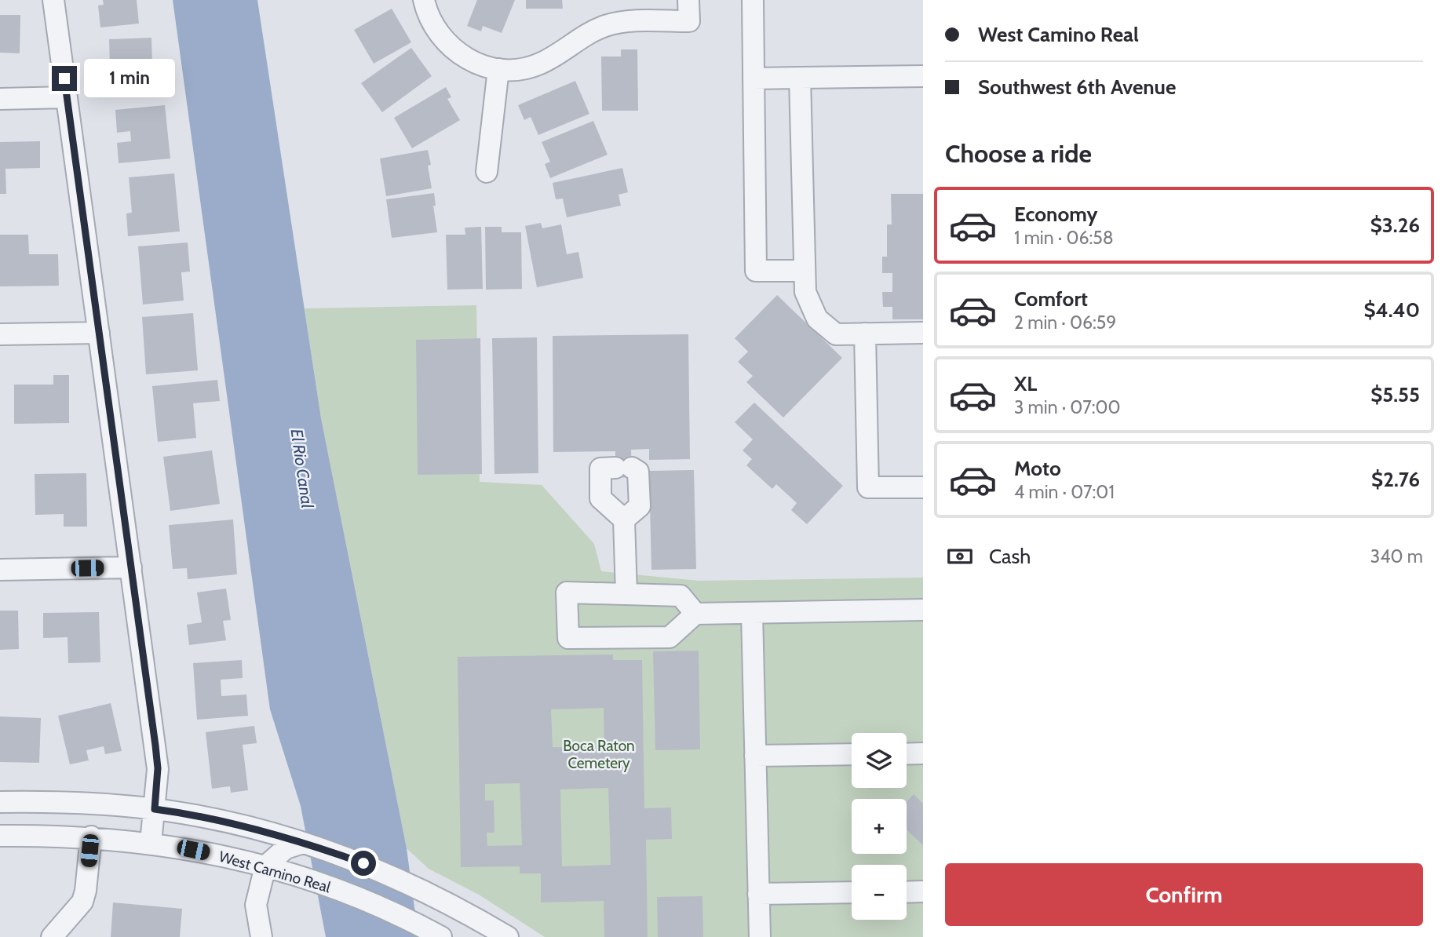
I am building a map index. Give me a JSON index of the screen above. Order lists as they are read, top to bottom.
{
  "streets": {
    "street": ["West Camino Real"]
  },
  "water": ["El Rio Canal"],
  "parks": ["Boca Raton Cemetery"],
  "page": {
    "banner": ["West Camino Real", "Southwest 6th Avenue"],
    "bubble": "1 min",
    "heading": "Choose a ride",
    "list": [
      {
        "name": "Economy",
        "note": "1 min · 06:58",
        "value": "$3.26"
      },
      {
        "name": "Comfort",
        "note": "2 min · 06:59",
        "value": "$4.40"
      },
      {
        "name": "XL",
        "note": "3 min · 07:00",
        "value": "$5.55"
      },
      {
        "name": "Moto",
        "note": "4 min · 07:01",
        "value": "$2.76"
      }
    ],
    "pay": ["Cash", "340 m"],
    "map_buttons": ["+", "−"],
    "buttons": "Confirm"
  }
}
